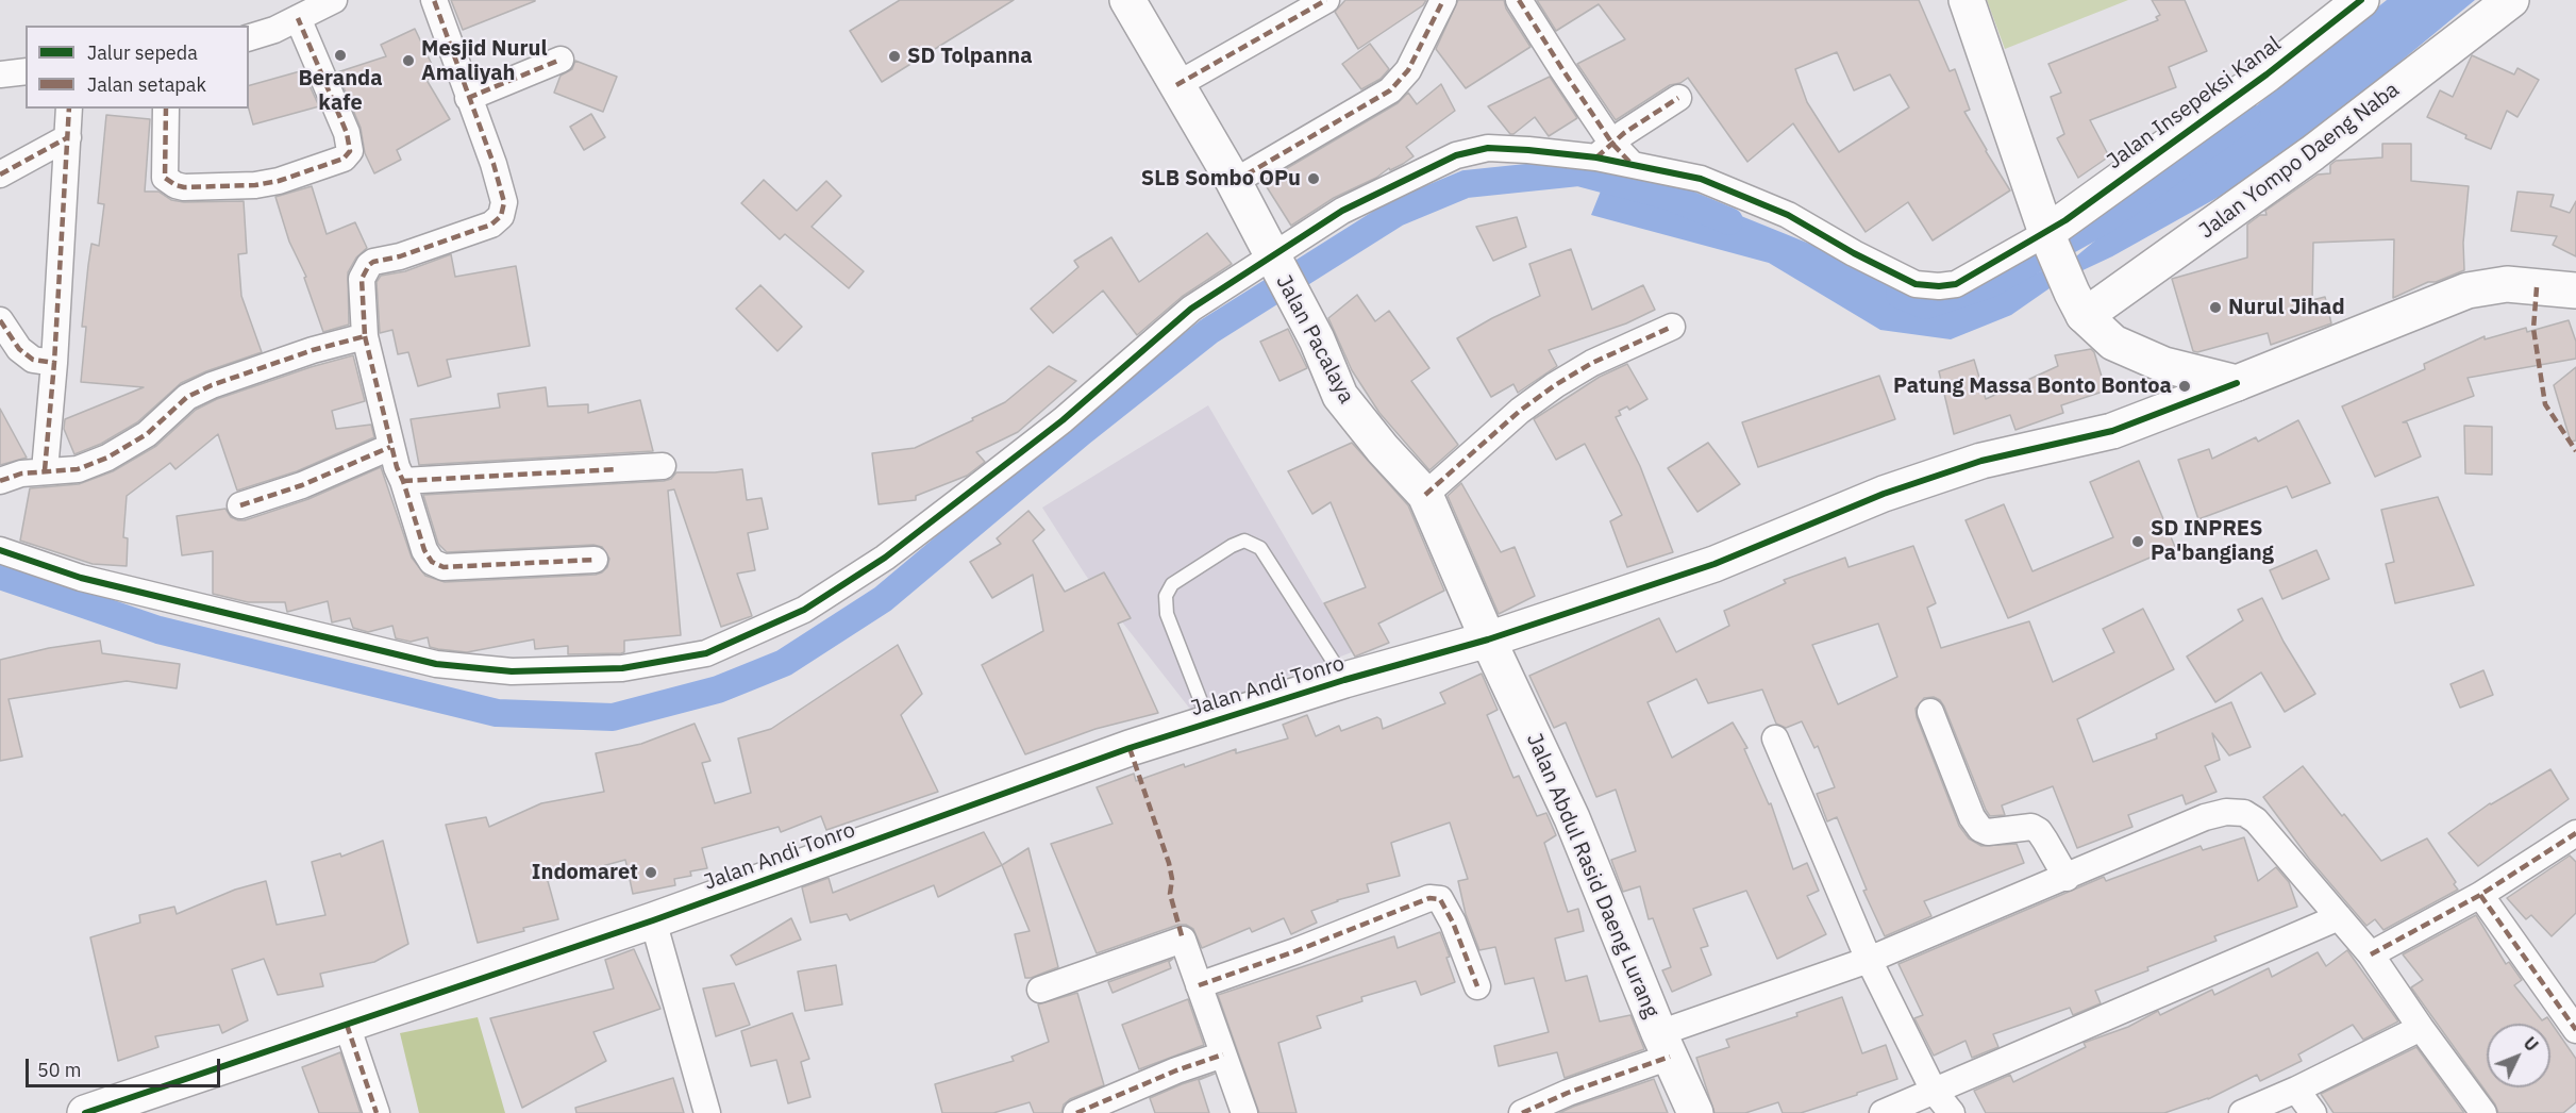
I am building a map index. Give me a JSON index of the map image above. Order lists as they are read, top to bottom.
{
  "streets": {
    "street": [
      "Jalan Insepeksi Kanal",
      "Jalan Yompo Daeng Naba",
      "Jalan Pacalaya",
      "Jalan Andi Tonro",
      "Jalan Abdul Rasid Daeng Lurang"
    ]
  },
  "crossings": [
    ["Jalan Pacalaya", "Jalan Andi Tonro"],
    ["Jalan Pacalaya", "Jalan Abdul Rasid Daeng Lurang"],
    ["Jalan Andi Tonro", "Jalan Abdul Rasid Daeng Lurang"]
  ],
  "places": [
    "Beranda kafe",
    "SD Tolpanna",
    "Mesjid Nurul Amaliyah",
    "SLB Sombo OPu",
    "Nurul Jihad",
    "Patung Massa Bonto Bontoa",
    "SD INPRES Pa'bangiang",
    "Indomaret"
  ],
  "legend": ["Jalur sepeda", "Jalan setapak"],
  "scale_bar": "50 m",
  "north": "top right"
}
